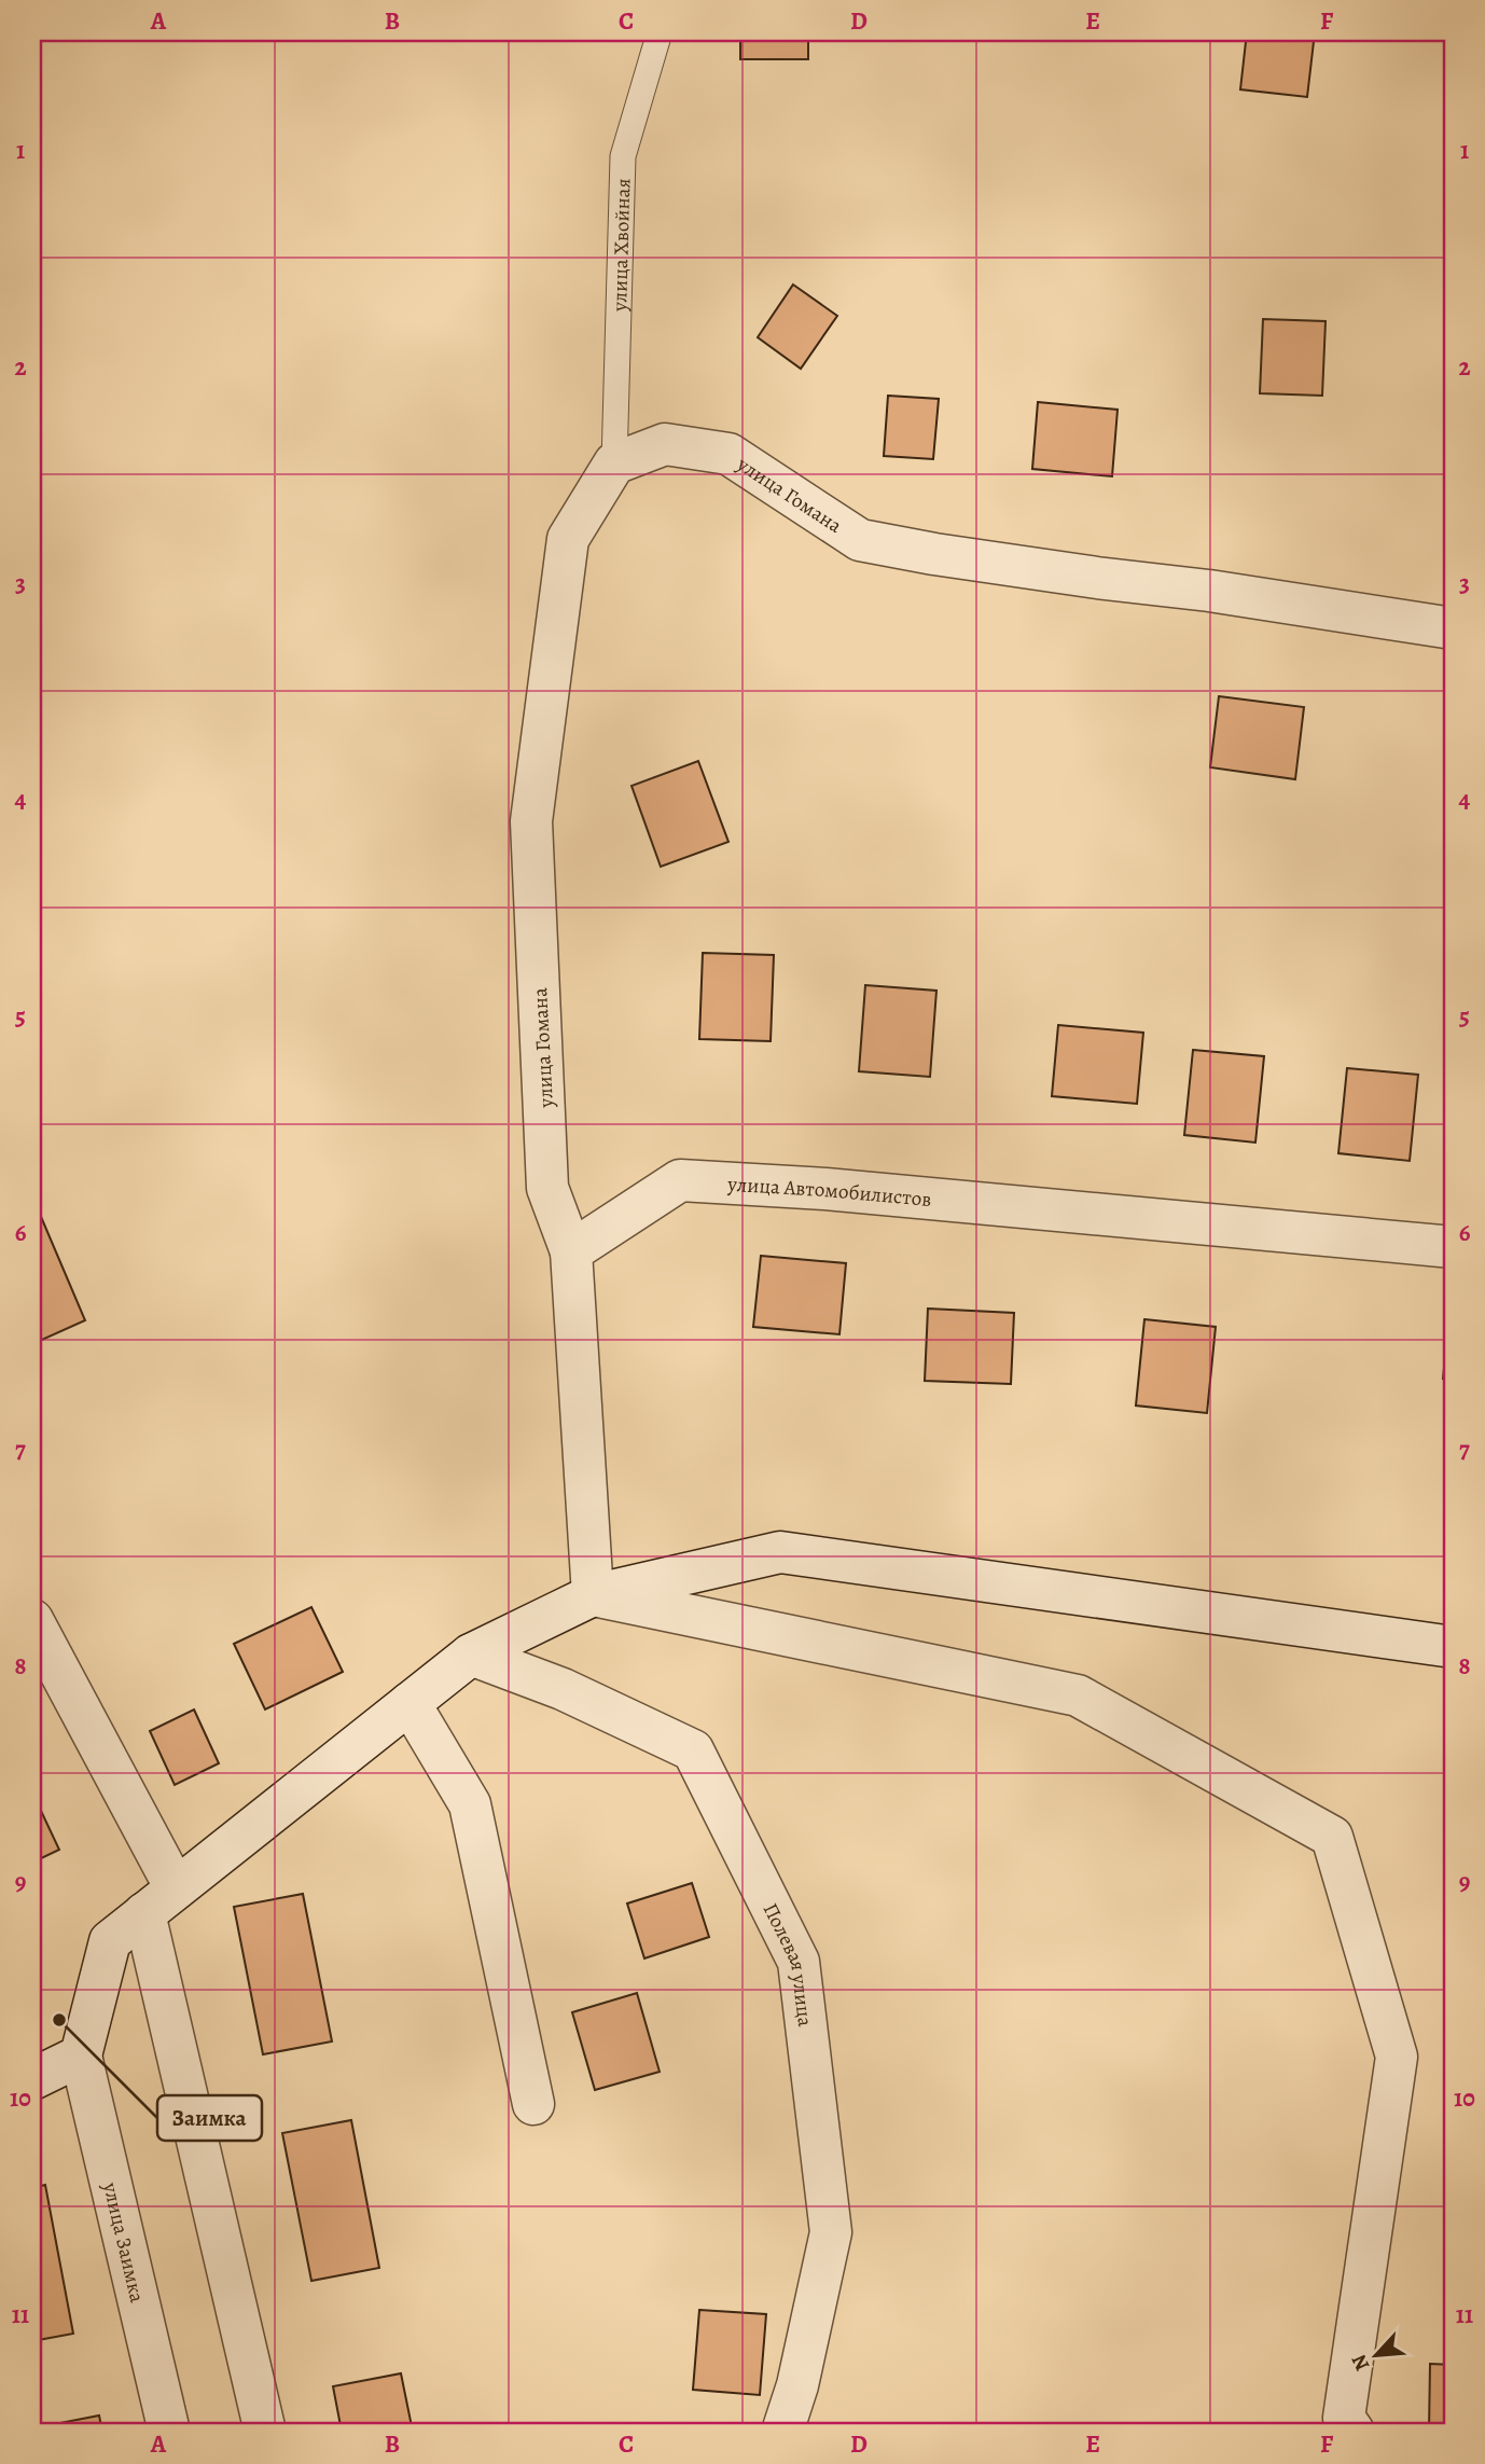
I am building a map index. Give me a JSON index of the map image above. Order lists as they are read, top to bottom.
{
  "streets": {
    "street": [
      "улица Гомана",
      "улица Автомобилистов",
      "Полевая улица",
      "улица Заимка"
    ],
    "lane": ["улица Хвойная"]
  },
  "crossings": [
    ["улица Хвойная", "улица Гомана"],
    ["улица Гомана", "улица Автомобилистов"]
  ],
  "places": ["Заимка"],
  "north": "bottom left",
  "grid": {
    "columns": [
      "A",
      "B",
      "C",
      "D",
      "E",
      "F"
    ],
    "rows": [
      "1",
      "2",
      "3",
      "4",
      "5",
      "6",
      "7",
      "8",
      "9",
      "10",
      "11"
    ]
  }
}
